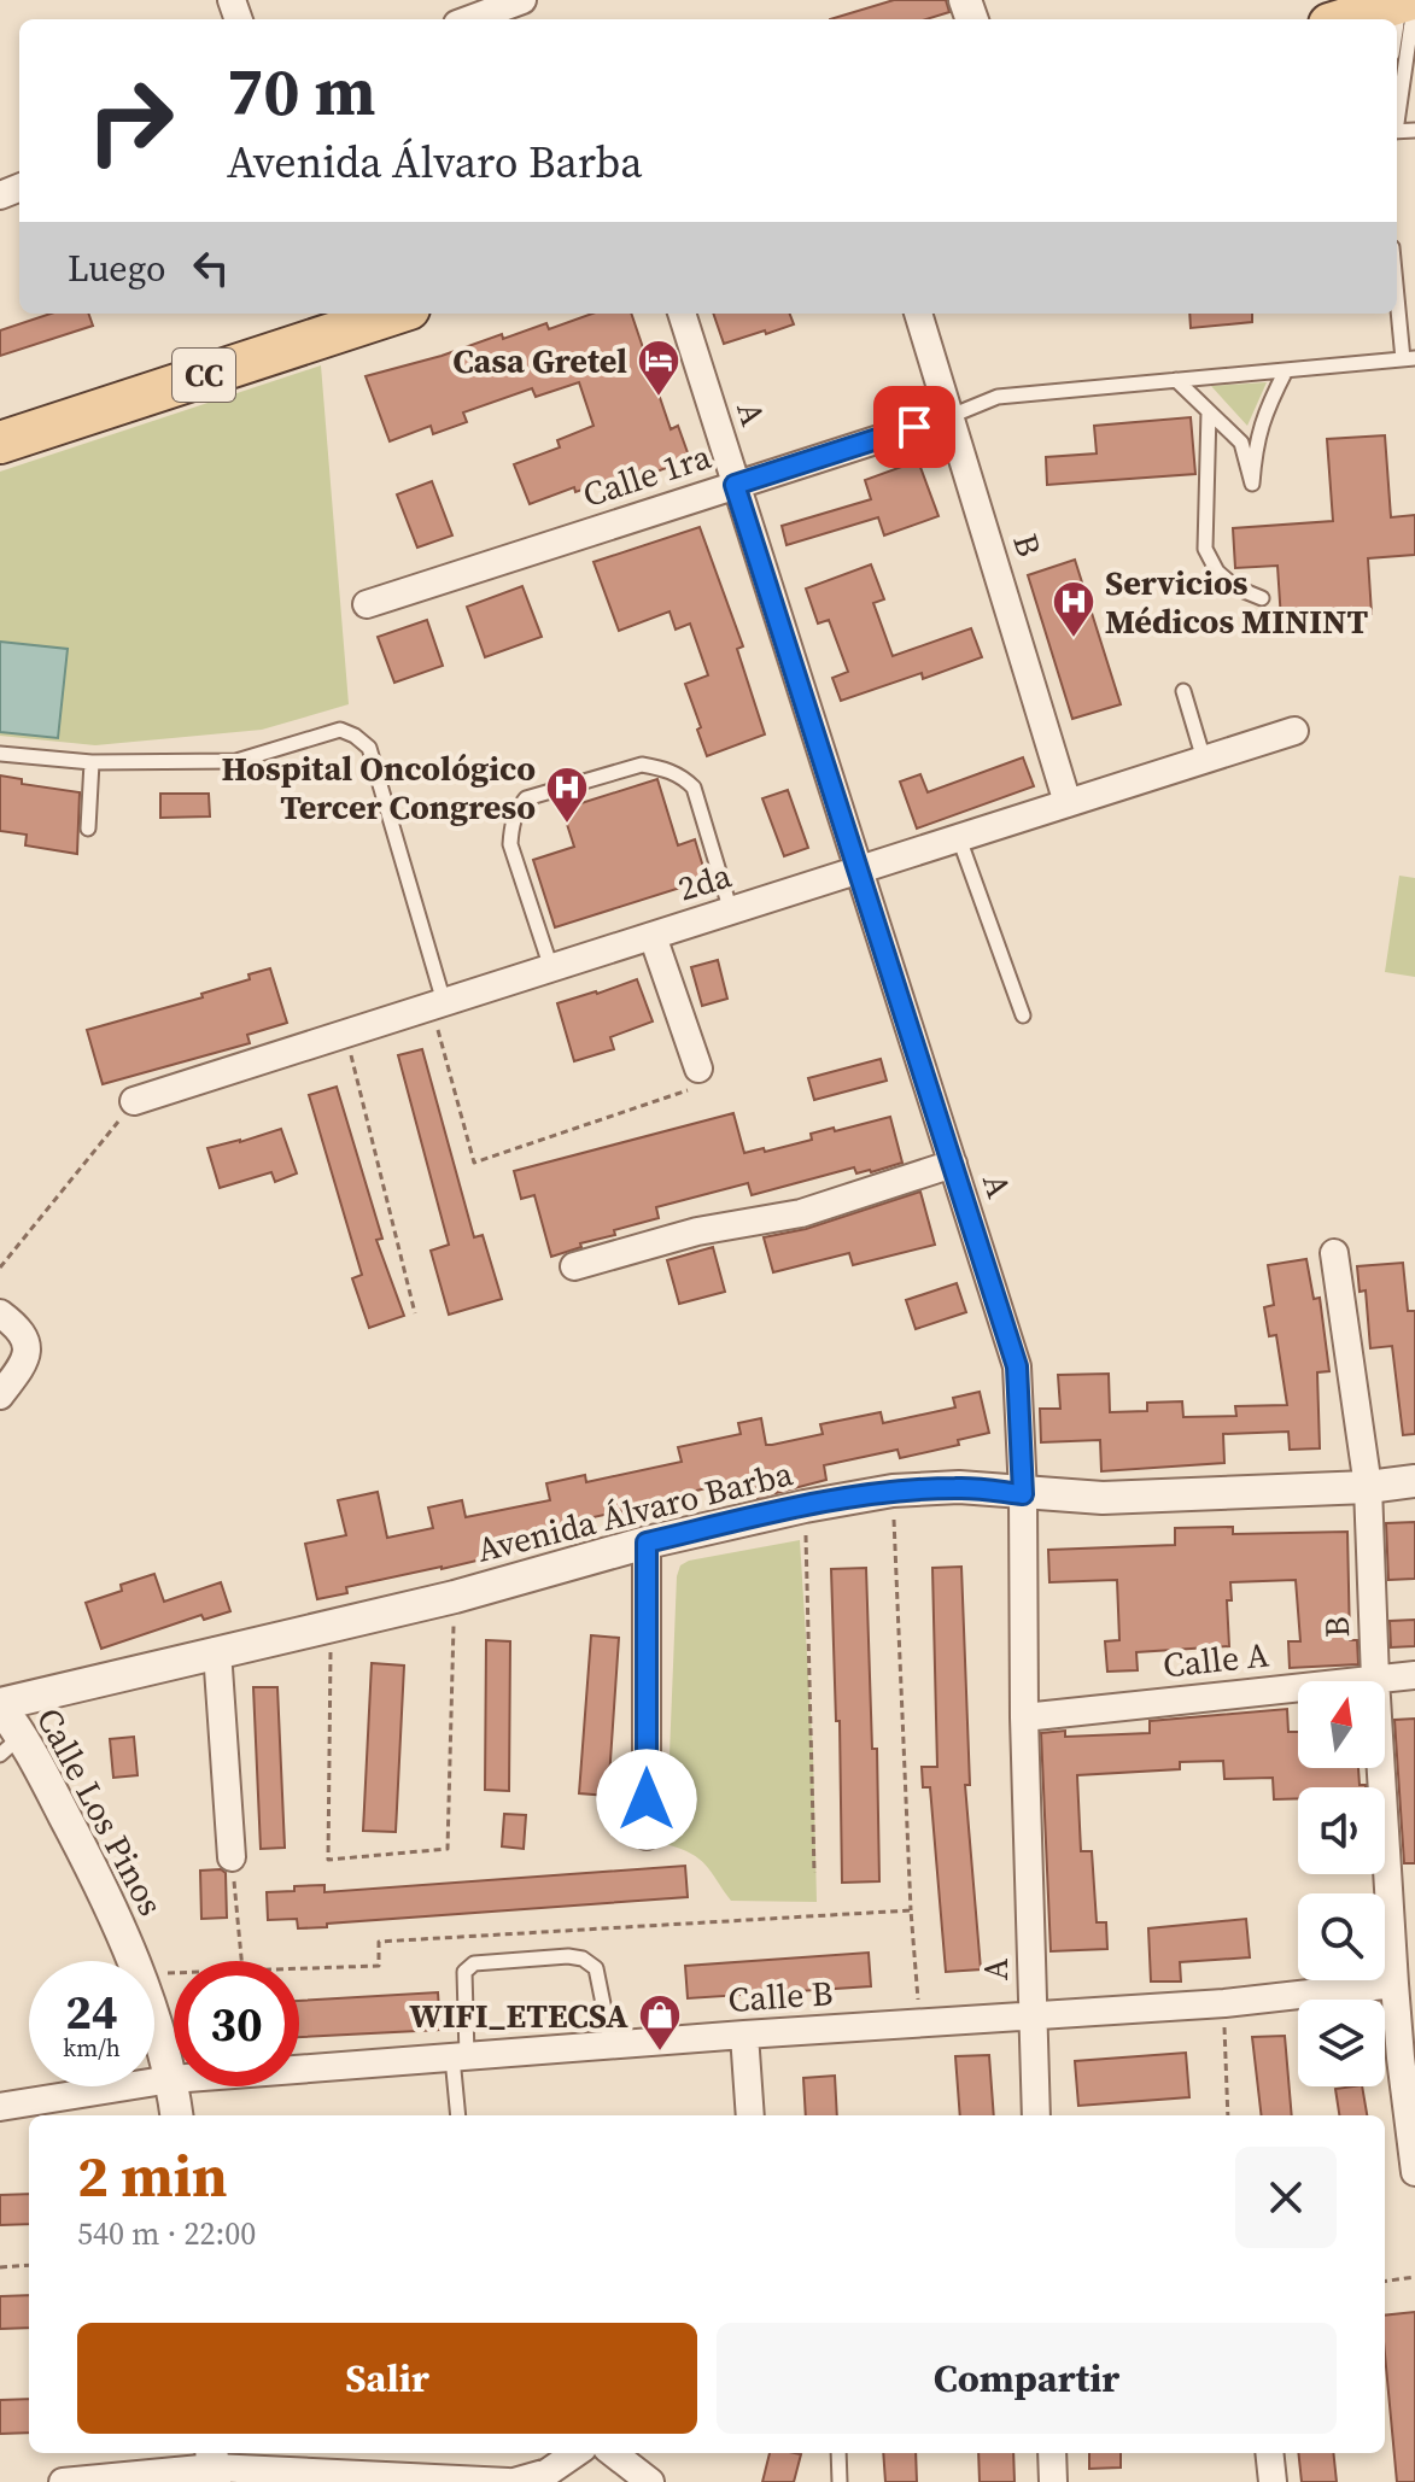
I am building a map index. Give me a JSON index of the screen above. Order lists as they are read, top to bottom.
{
  "streets": {
    "main road": ["CC"],
    "street": [
      "A",
      "Calle 1ra",
      "B",
      "2da",
      "Avenida Álvaro Barba",
      "Calle A",
      "Calle Los Pinos",
      "Calle B"
    ]
  },
  "crossings": [
    ["A", "Calle 1ra"],
    ["A", "2da"],
    ["A", "Avenida Álvaro Barba"],
    ["A", "Calle A"],
    ["A", "Calle B"],
    ["Calle 1ra", "B"],
    ["B", "2da"],
    ["B", "Avenida Álvaro Barba"],
    ["B", "Calle A"],
    ["B", "Calle B"],
    ["Avenida Álvaro Barba", "Calle Los Pinos"],
    ["Calle Los Pinos", "Calle B"]
  ],
  "places": {
    "hotel": ["Casa Gretel"],
    "hospital": ["Servicios Médicos MININT", "Hospital Oncológico Tercer Congreso"],
    "shop": ["WIFI_ETECSA"]
  },
  "north": "top",
  "page": {
    "turn": ["70 m", "Avenida Álvaro Barba"],
    "then": "Luego",
    "speed": "24 km/h",
    "limit": "30",
    "heading": ["2 min", "540 m · 22:00"],
    "buttons": ["Salir", "Compartir"]
  }
}
